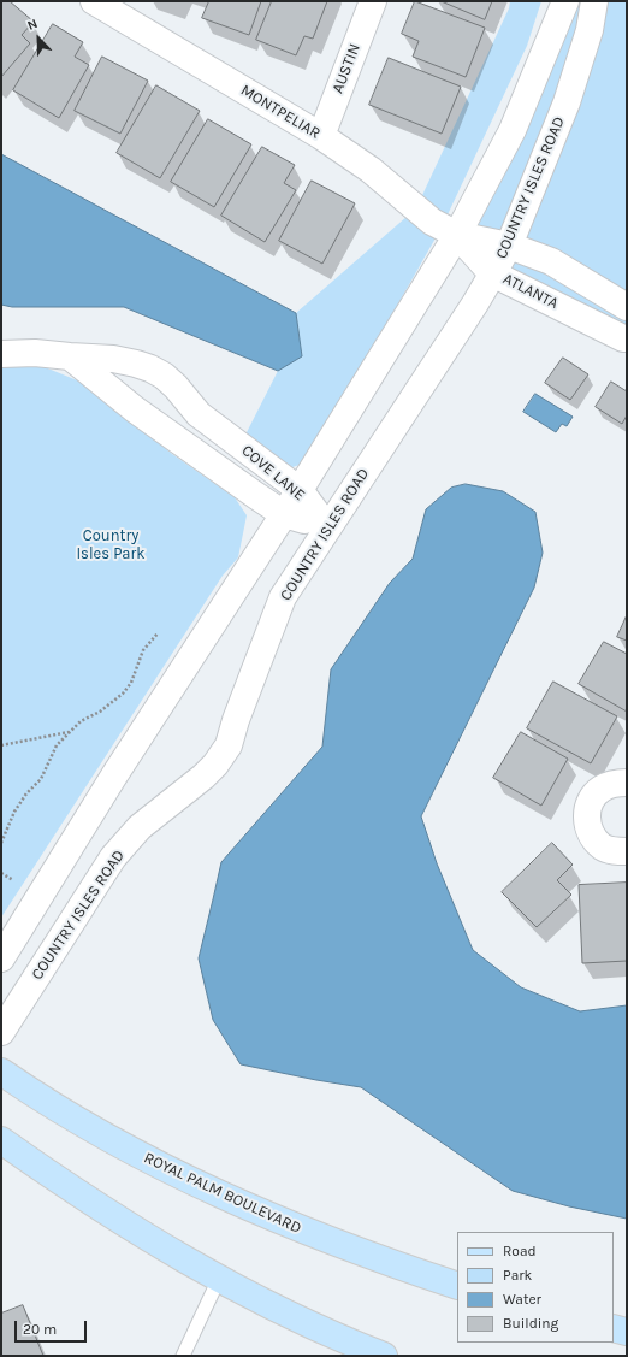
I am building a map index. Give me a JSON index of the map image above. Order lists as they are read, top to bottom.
{
  "streets": {
    "main road": ["ROYAL PALM BOULEVARD"],
    "street": [
      "AUSTIN",
      "MONTPELIAR",
      "COUNTRY ISLES ROAD",
      "ATLANTA",
      "COVE LANE"
    ]
  },
  "crossings": [
    ["AUSTIN", "MONTPELIAR"],
    ["MONTPELIAR", "ATLANTA"],
    ["COUNTRY ISLES ROAD", "ATLANTA"],
    ["COUNTRY ISLES ROAD", "COVE LANE"]
  ],
  "parks": ["Country Isles Park"],
  "legend": [
    "Road",
    "Park",
    "Water",
    "Building"
  ],
  "scale_bar": "20 m",
  "north": "top left"
}
